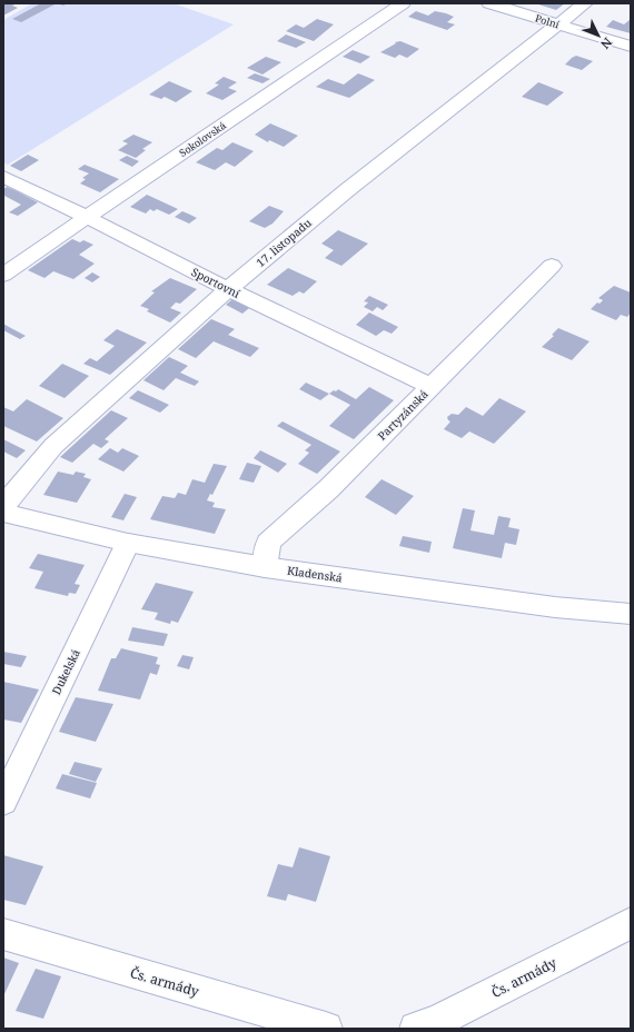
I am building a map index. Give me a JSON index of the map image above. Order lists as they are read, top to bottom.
{
  "streets": {
    "street": [
      "Polní",
      "Sokolovská",
      "17. listopadu",
      "Sportovní",
      "Partyzánská",
      "Kladenská",
      "Dukelská",
      "Čs. armády"
    ]
  },
  "crossings": [
    ["Polní", "17. listopadu"],
    ["Sokolovská", "Sportovní"],
    ["17. listopadu", "Sportovní"],
    ["Sportovní", "Partyzánská"],
    ["Partyzánská", "Kladenská"],
    ["Kladenská", "Dukelská"]
  ],
  "north": "bottom right"
}
